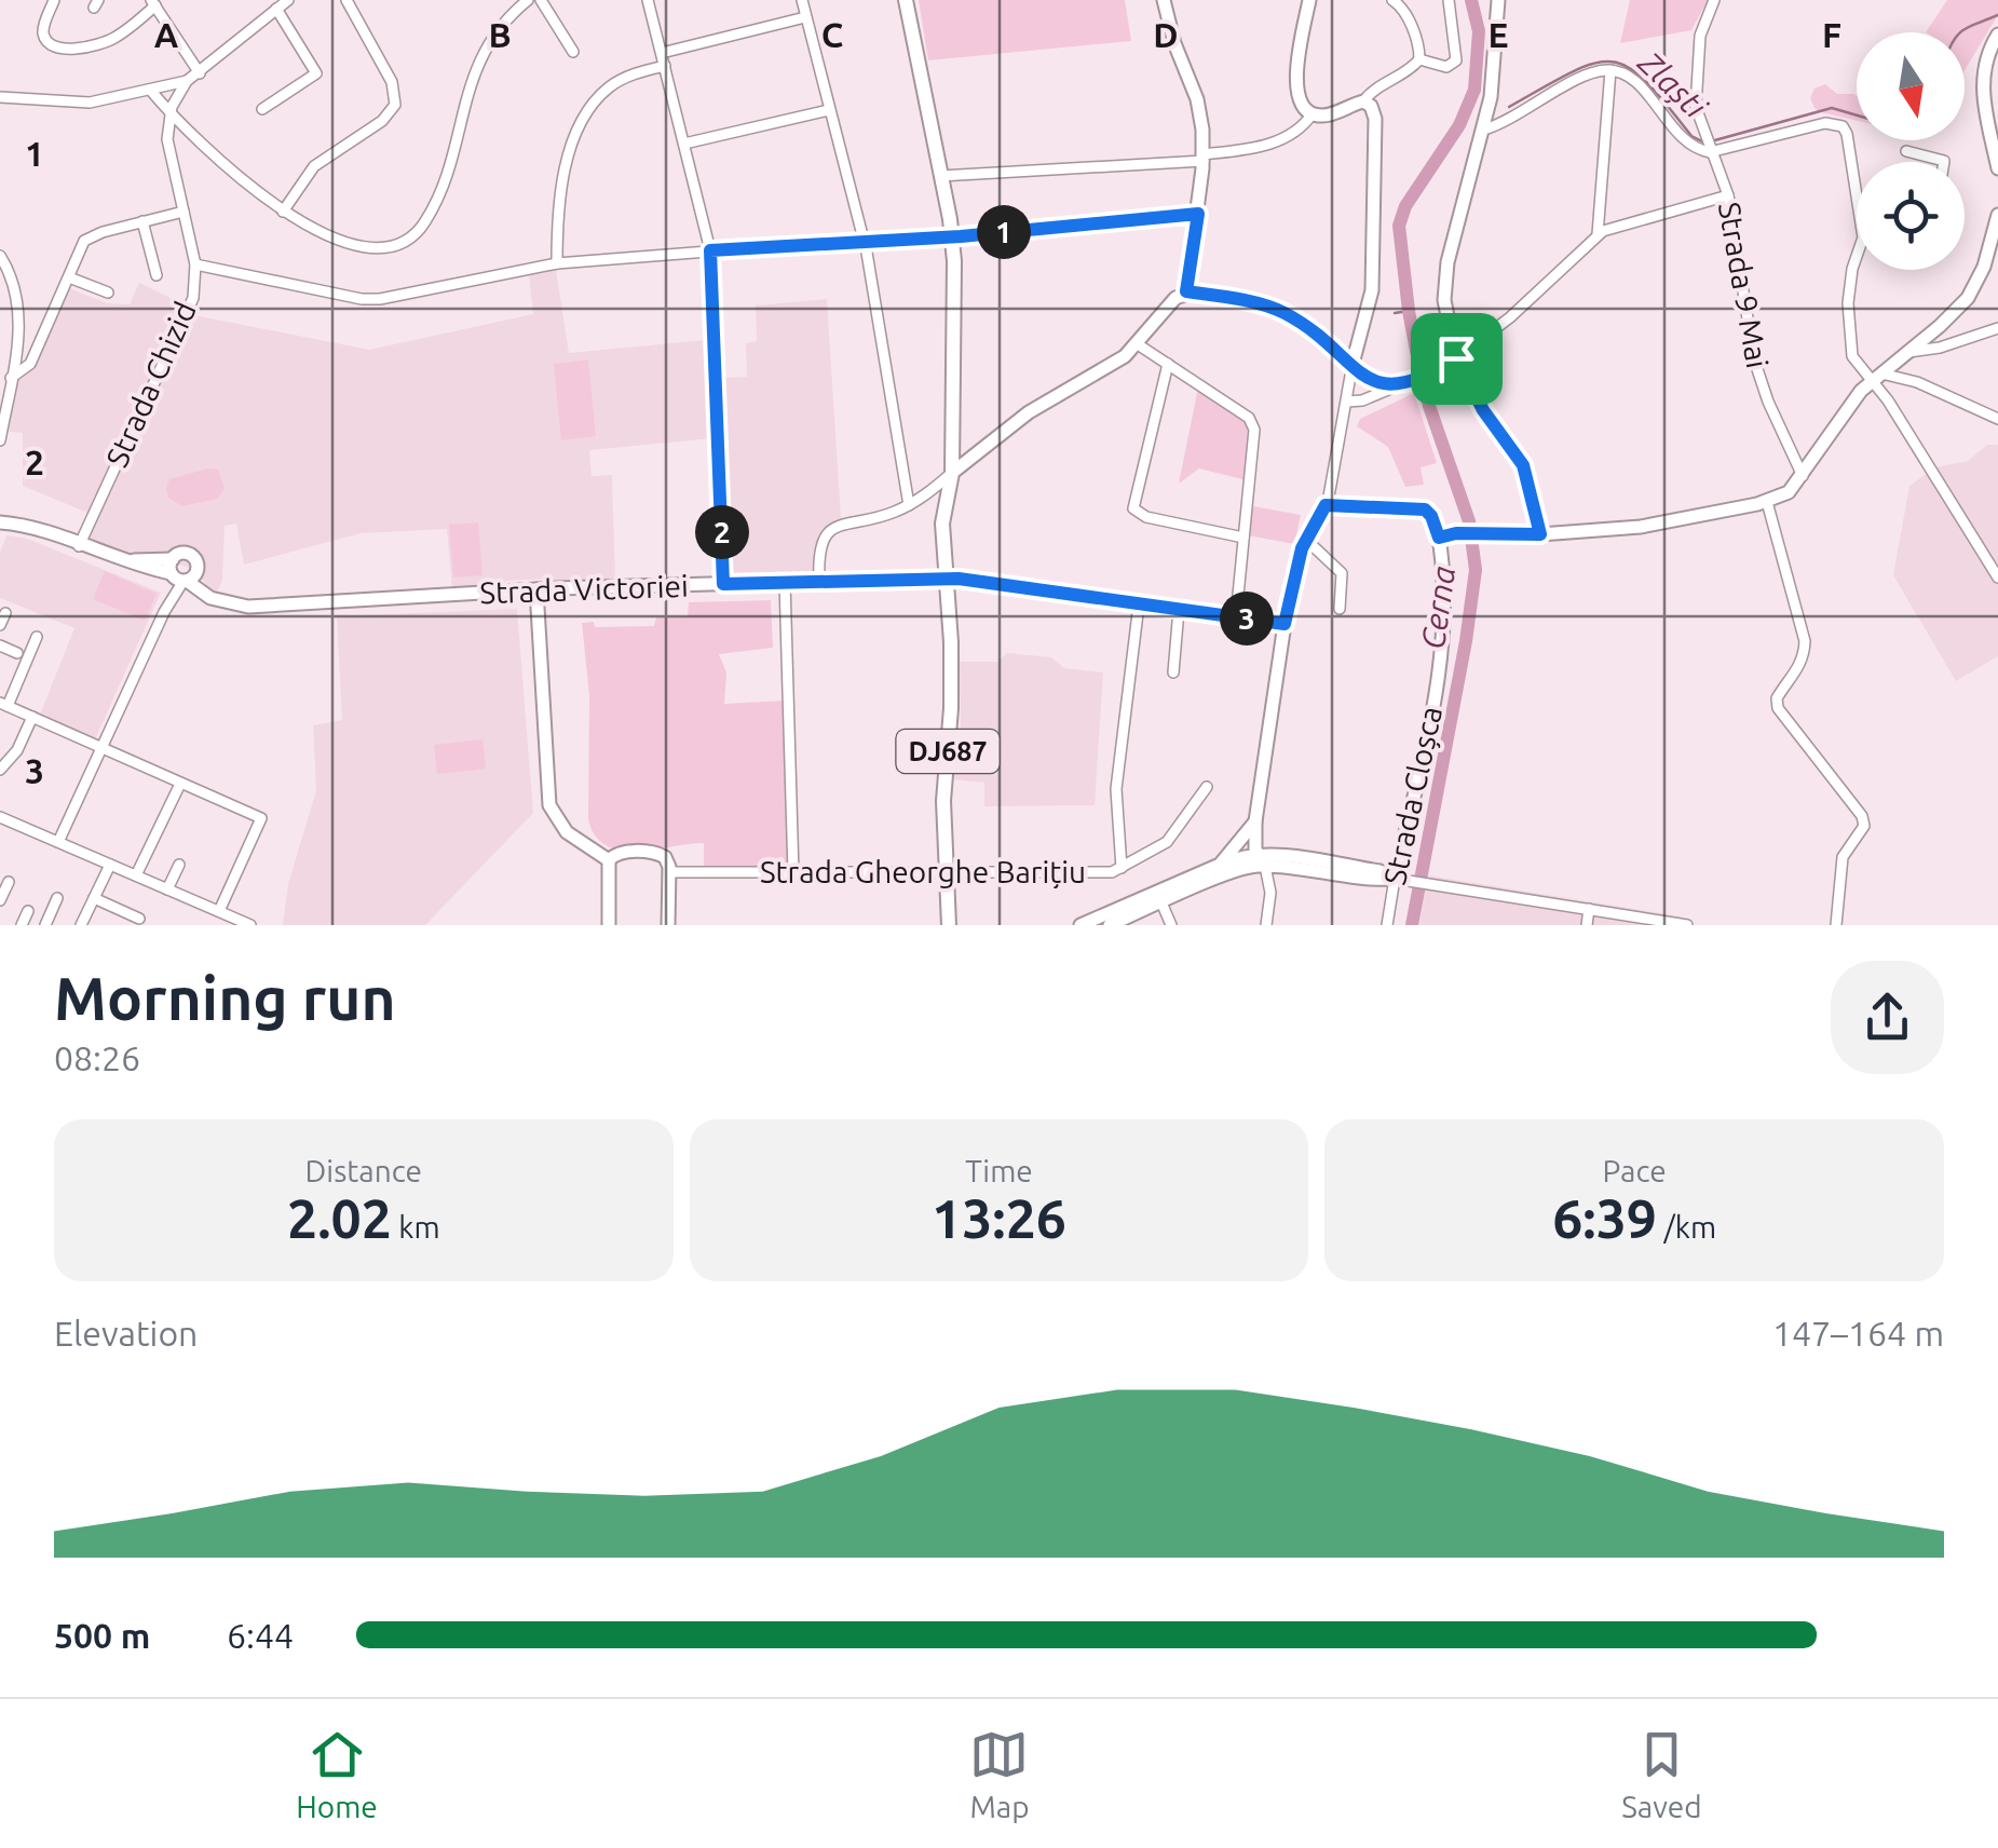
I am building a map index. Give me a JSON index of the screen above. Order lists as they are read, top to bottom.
{
  "streets": {
    "main road": ["DJ687"],
    "street": [
      "Strada 9 Mai",
      "Strada Chizid",
      "Strada Victoriei",
      "Strada Cloșca",
      "Strada Gheorghe Barițiu"
    ]
  },
  "crossings": [
    ["Strada Victoriei", "DJ687"],
    ["DJ687", "Strada Gheorghe Barițiu"]
  ],
  "water": ["Zlaști", "Cerna"],
  "north": "bottom",
  "page": {
    "pins": ["1", "2", "3"],
    "heading": ["Morning run", "08:26"],
    "stats": [
      ["Distance", "2.02 km"],
      ["Time", "13:26"],
      ["Pace", "6:39 /km"]
    ],
    "chart": ["Elevation", "147–164 m"],
    "list": [
      {
        "name": "500 m",
        "note": "6:44"
      }
    ],
    "tabs": ["Home", "Map", "Saved"]
  },
  "grid": {
    "columns": [
      "A",
      "B",
      "C",
      "D",
      "E",
      "F"
    ],
    "rows": ["1", "2", "3"]
  }
}
